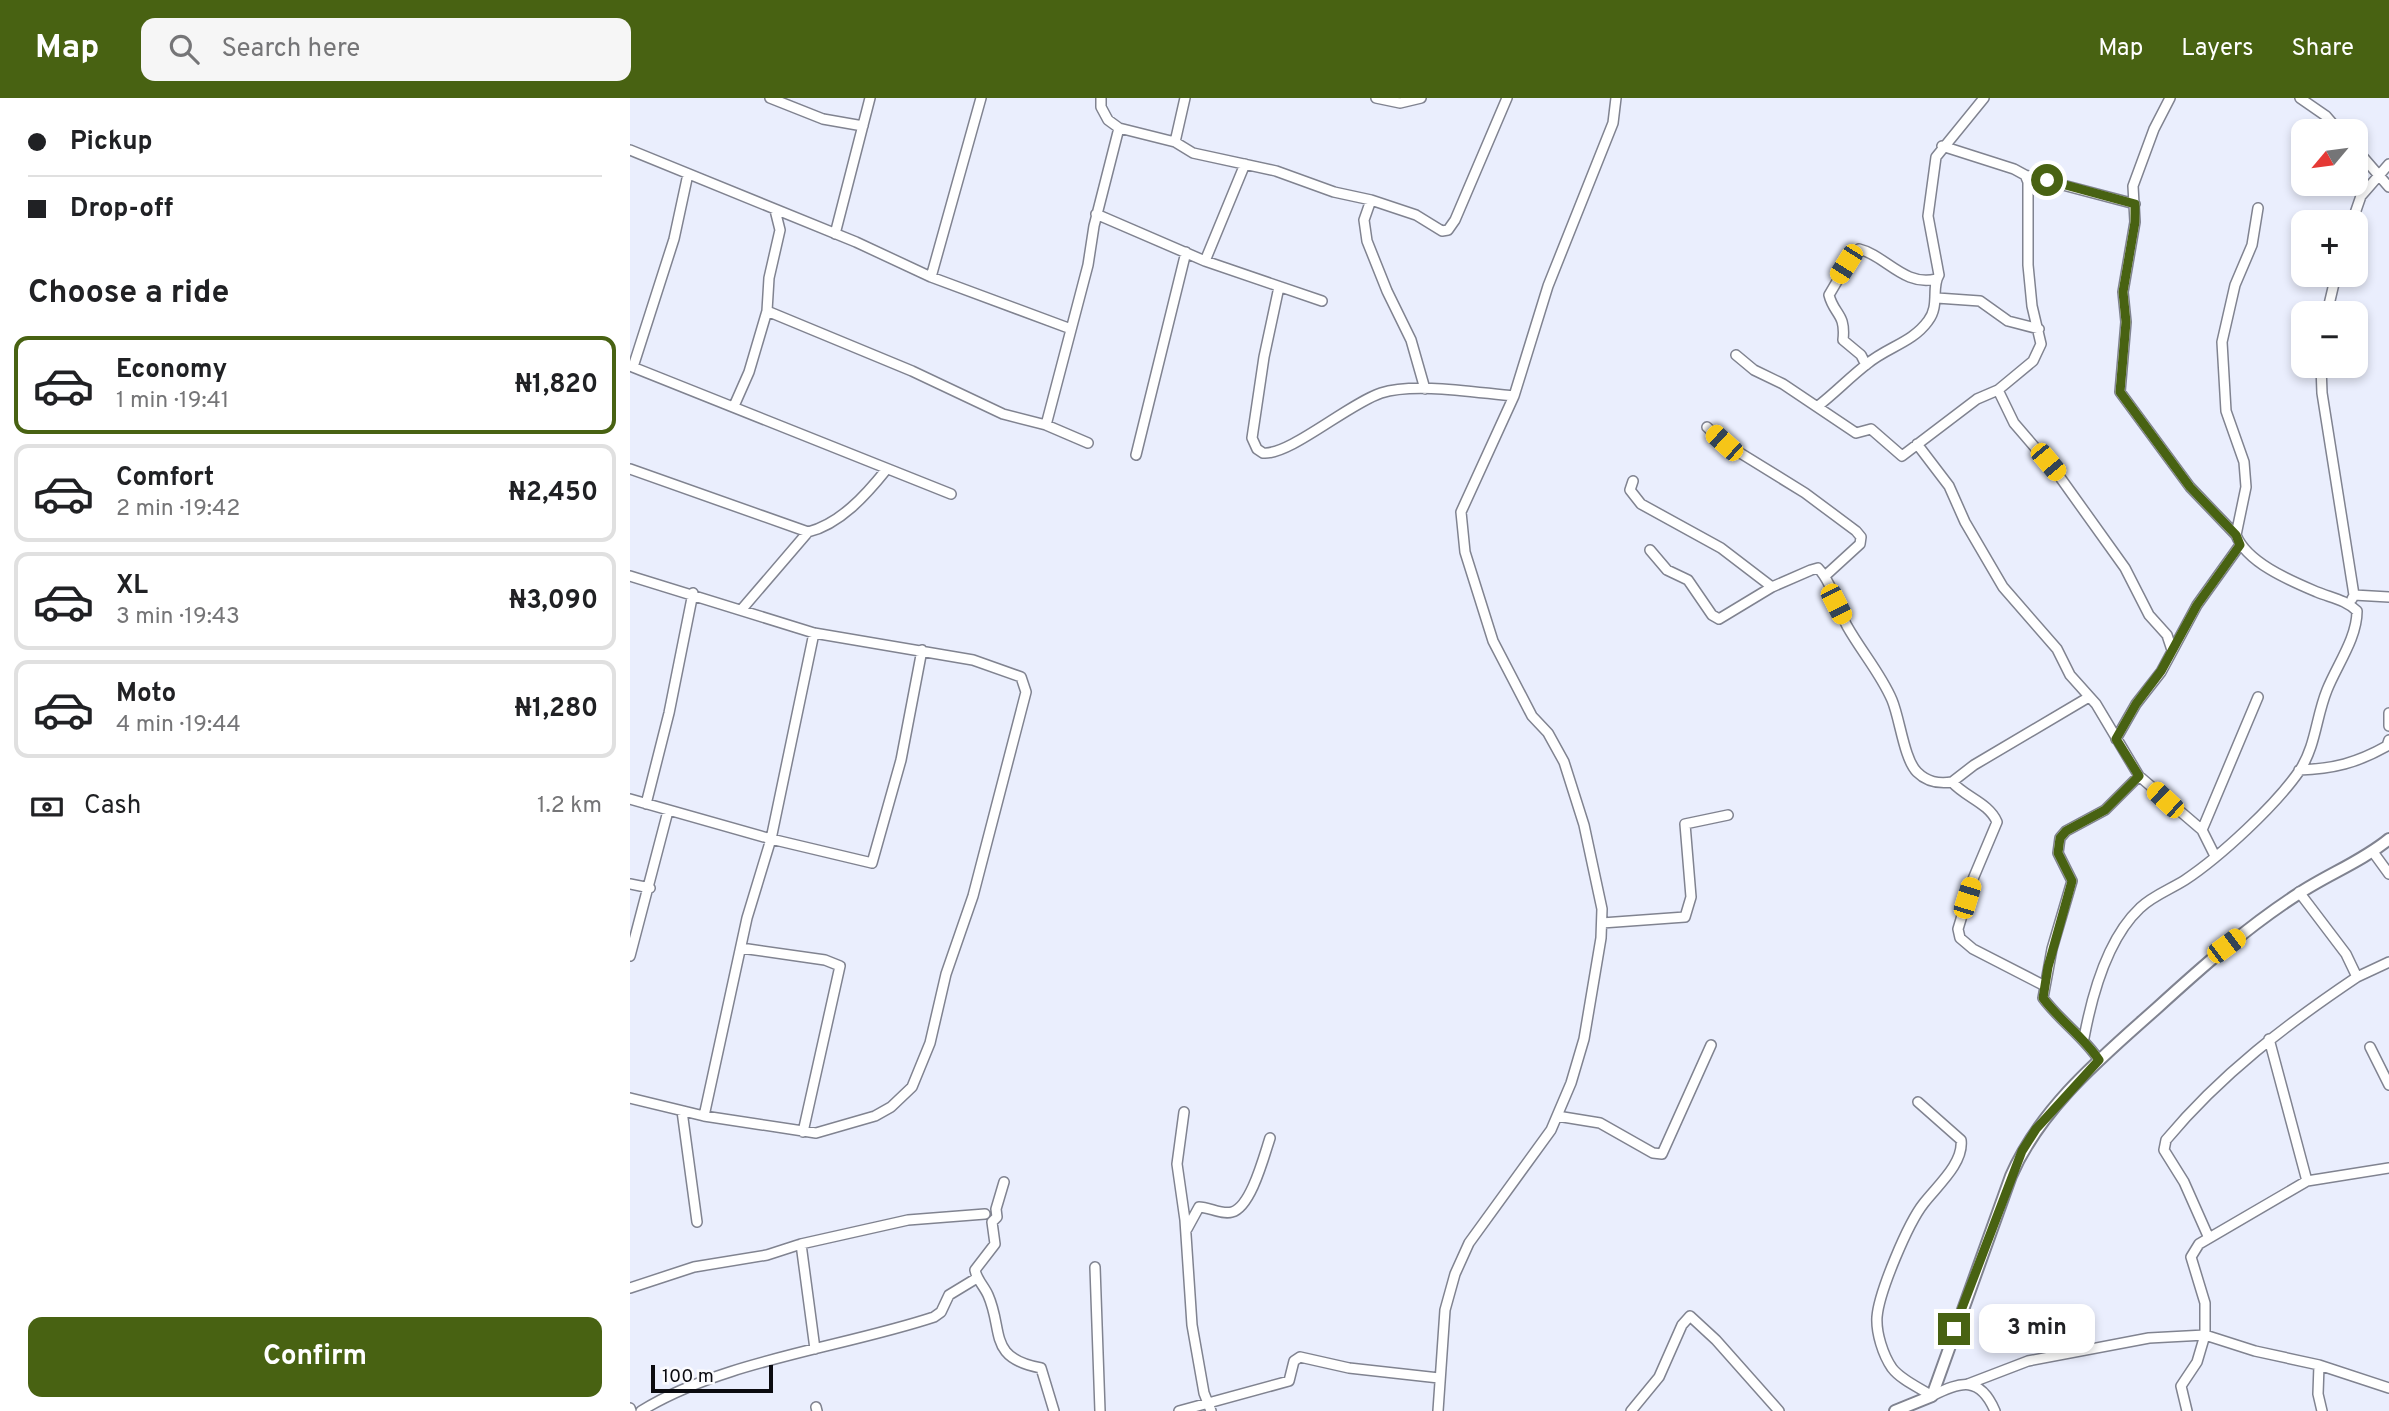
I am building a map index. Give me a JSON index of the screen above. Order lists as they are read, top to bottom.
{
  "scale_bar": "100 m",
  "north": "bottom left",
  "page": {
    "header": "Map",
    "search": "Search here",
    "nav": ["Map", "Layers", "Share"],
    "banner": ["Pickup", "Drop-off"],
    "map_buttons": ["+", "−"],
    "heading": "Choose a ride",
    "list": [
      {
        "name": "Economy",
        "note": "1 min · 19:41",
        "value": "₦1,820"
      },
      {
        "name": "Comfort",
        "note": "2 min · 19:42",
        "value": "₦2,450"
      },
      {
        "name": "XL",
        "note": "3 min · 19:43",
        "value": "₦3,090"
      },
      {
        "name": "Moto",
        "note": "4 min · 19:44",
        "value": "₦1,280"
      }
    ],
    "pay": ["Cash", "1.2 km"],
    "buttons": "Confirm",
    "bubble": "3 min",
    "scale": "100 m"
  }
}
